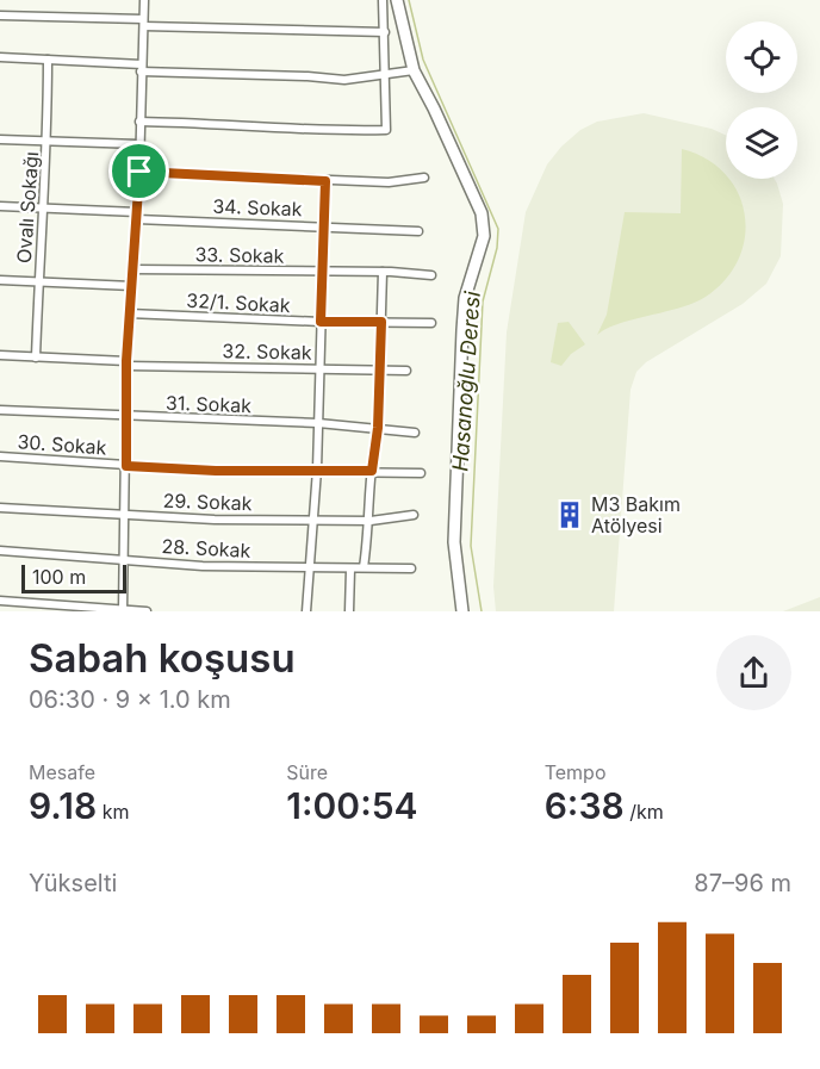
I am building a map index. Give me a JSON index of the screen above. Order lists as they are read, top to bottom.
{
  "streets": {
    "street": [
      "Ovalı Sokağı",
      "34. Sokak",
      "33. Sokak",
      "32/1. Sokak",
      "32. Sokak",
      "31. Sokak",
      "30. Sokak",
      "29. Sokak",
      "28. Sokak"
    ]
  },
  "crossings": [
    ["Ovalı Sokağı", "34. Sokak"],
    ["Ovalı Sokağı", "32. Sokak"]
  ],
  "water": ["Hasanoğlu Deresi"],
  "places": {
    "building": ["M3 Bakım Atölyesi"]
  },
  "scale_bar": "100 m",
  "page": {
    "scale": "100 m",
    "heading": ["Sabah koşusu", "06:30 · 9 × 1.0 km"],
    "stats": [
      ["Mesafe", "9.18 km"],
      ["Süre", "1:00:54"],
      ["Tempo", "6:38 /km"]
    ],
    "chart": ["Yükselti", "87–96 m"]
  }
}
